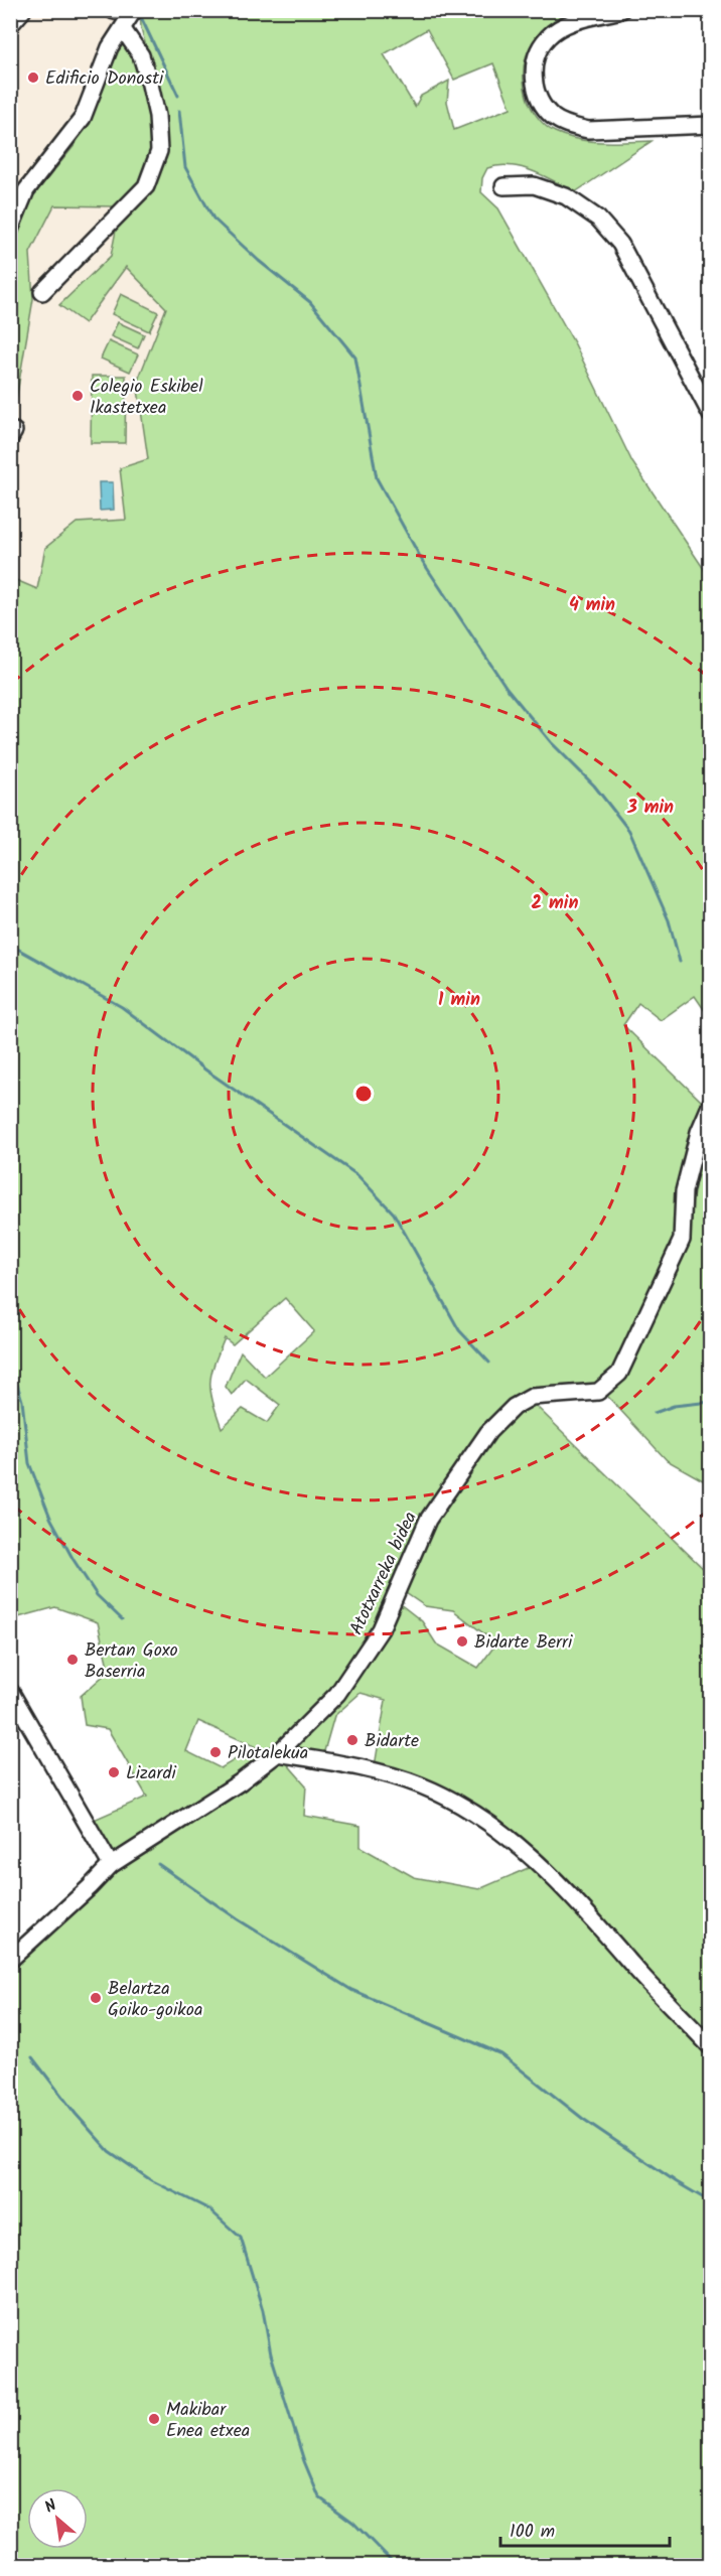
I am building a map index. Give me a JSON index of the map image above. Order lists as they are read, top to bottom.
{
  "streets": {
    "street": ["Atotxarreka bidea"]
  },
  "places": [
    "Edificio Donosti",
    "Colegio Eskibel Ikastetxea",
    "Bidarte Berri",
    "Bertan Goxo Baserria",
    "Bidarte",
    "Pilotalekua",
    "Lizardi",
    "Belartza Goiko-goikoa",
    "Makibar Enea etxea"
  ],
  "scale_bar": "100 m",
  "north": "top left",
  "rings": [
    "4 min",
    "3 min",
    "2 min",
    "1 min"
  ]
}
